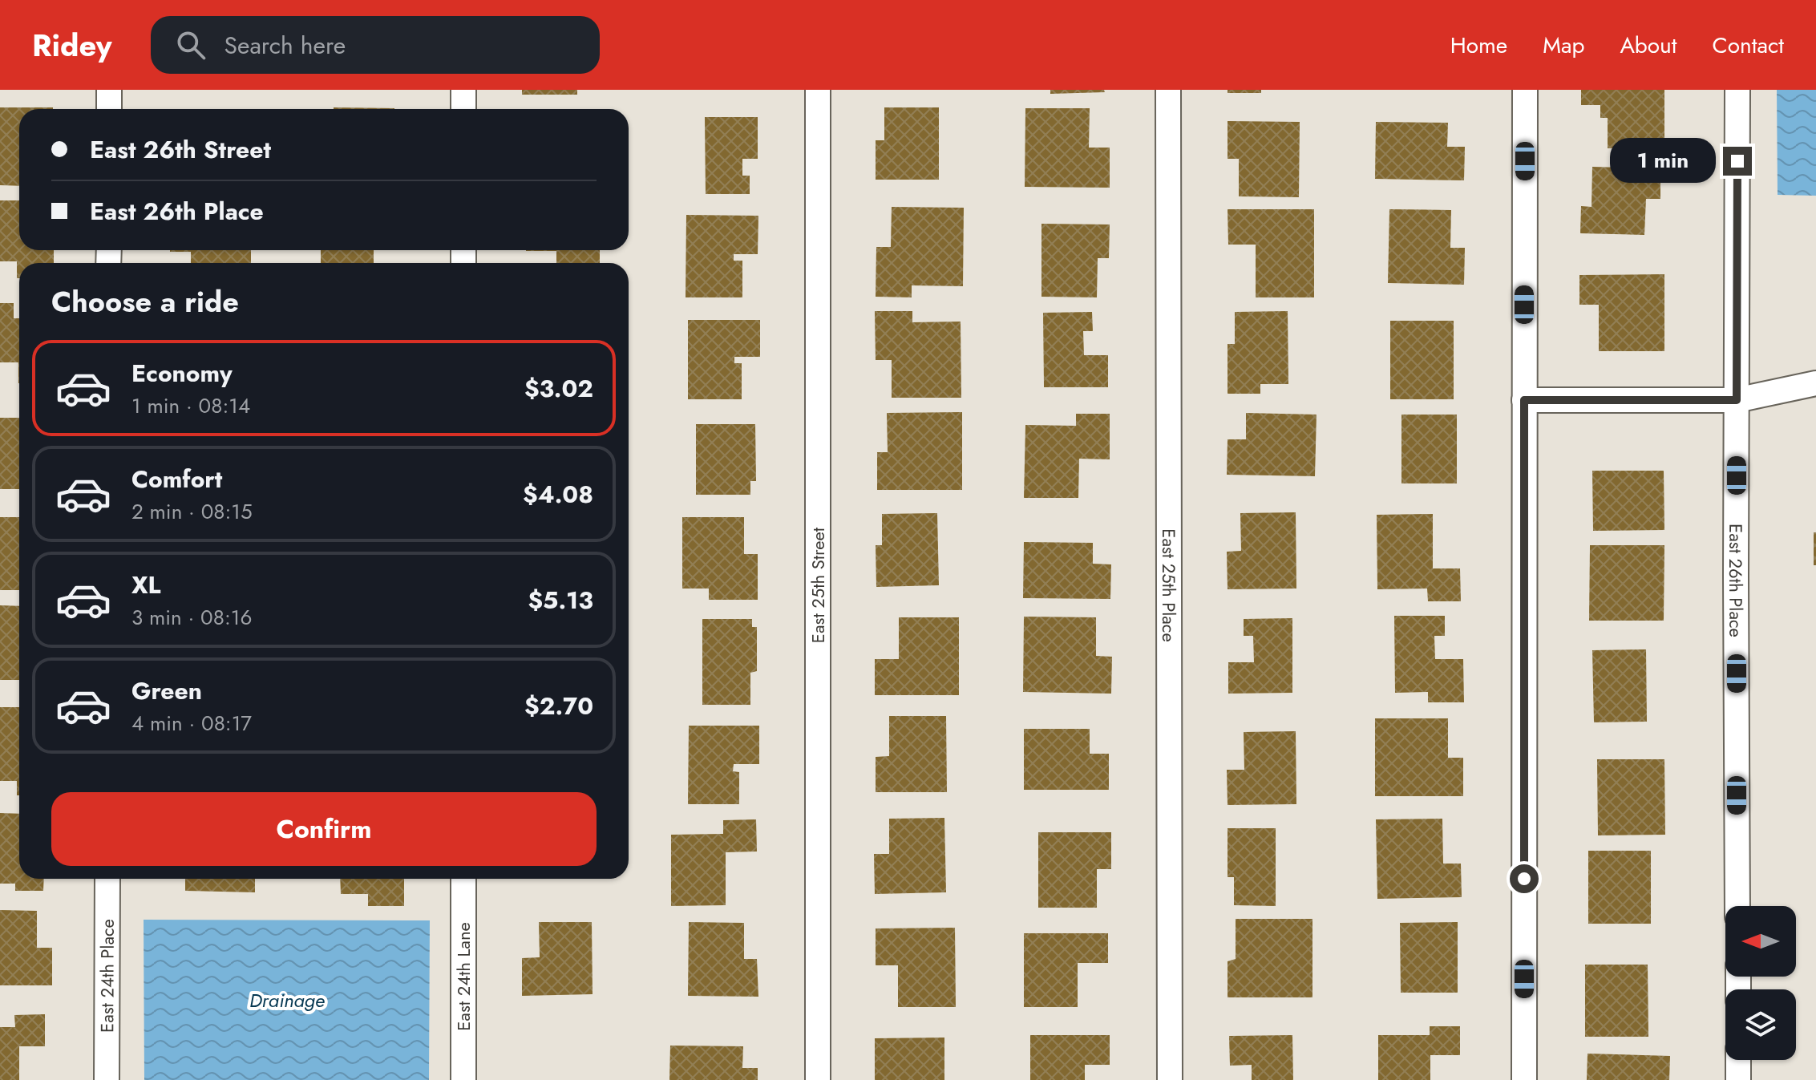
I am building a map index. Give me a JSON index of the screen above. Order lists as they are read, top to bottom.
{
  "streets": {
    "street": [
      "East 26th Place",
      "East 25th Street",
      "East 25th Place",
      "East 24th Place",
      "East 24th Lane"
    ]
  },
  "water": ["Drainage"],
  "north": "left",
  "page": {
    "header": "Ridey",
    "search": "Search here",
    "nav": [
      "Home",
      "Map",
      "About",
      "Contact"
    ],
    "banner": ["East 26th Street", "East 26th Place"],
    "bubble": "1 min",
    "heading": "Choose a ride",
    "list": [
      {
        "name": "Economy",
        "note": "1 min · 08:14",
        "value": "$3.02"
      },
      {
        "name": "Comfort",
        "note": "2 min · 08:15",
        "value": "$4.08"
      },
      {
        "name": "XL",
        "note": "3 min · 08:16",
        "value": "$5.13"
      },
      {
        "name": "Green",
        "note": "4 min · 08:17",
        "value": "$2.70"
      }
    ],
    "buttons": "Confirm"
  }
}
